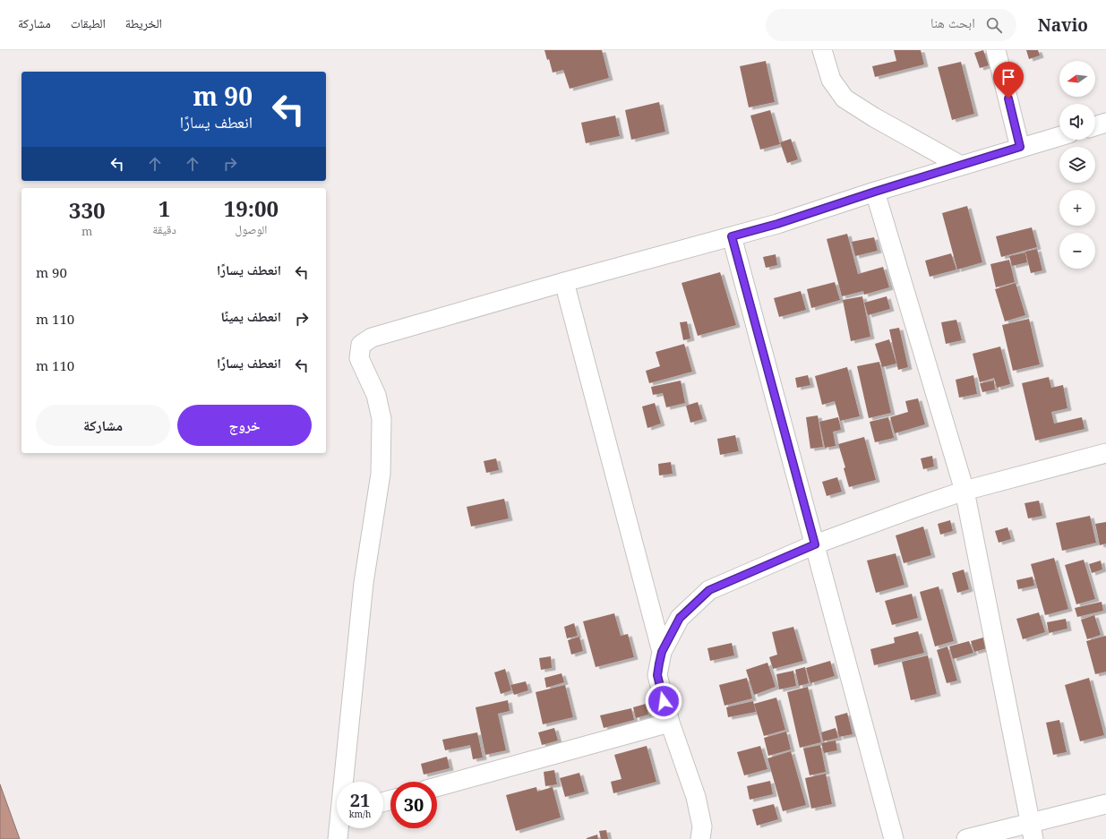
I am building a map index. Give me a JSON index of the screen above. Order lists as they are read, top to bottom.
{
  "north": "left",
  "page": {
    "header": "Navio",
    "search": "ابحث هنا",
    "nav": ["الخريطة", "الطبقات", "مشاركة"],
    "map_buttons": ["+", "−"],
    "turn": ["90 m", "انعطف يسارًا"],
    "eta": [
      "19:00",
      "الوصول",
      "1",
      "دقيقة",
      "330",
      "m"
    ],
    "list": [
      {
        "name": "انعطف يسارًا",
        "value": "90 m"
      },
      {
        "name": "انعطف يمينًا",
        "value": "110 m"
      },
      {
        "name": "انعطف يسارًا",
        "value": "110 m"
      }
    ],
    "buttons": ["خروج", "مشاركة"],
    "speed": "21 km/h",
    "limit": "30"
  }
}
